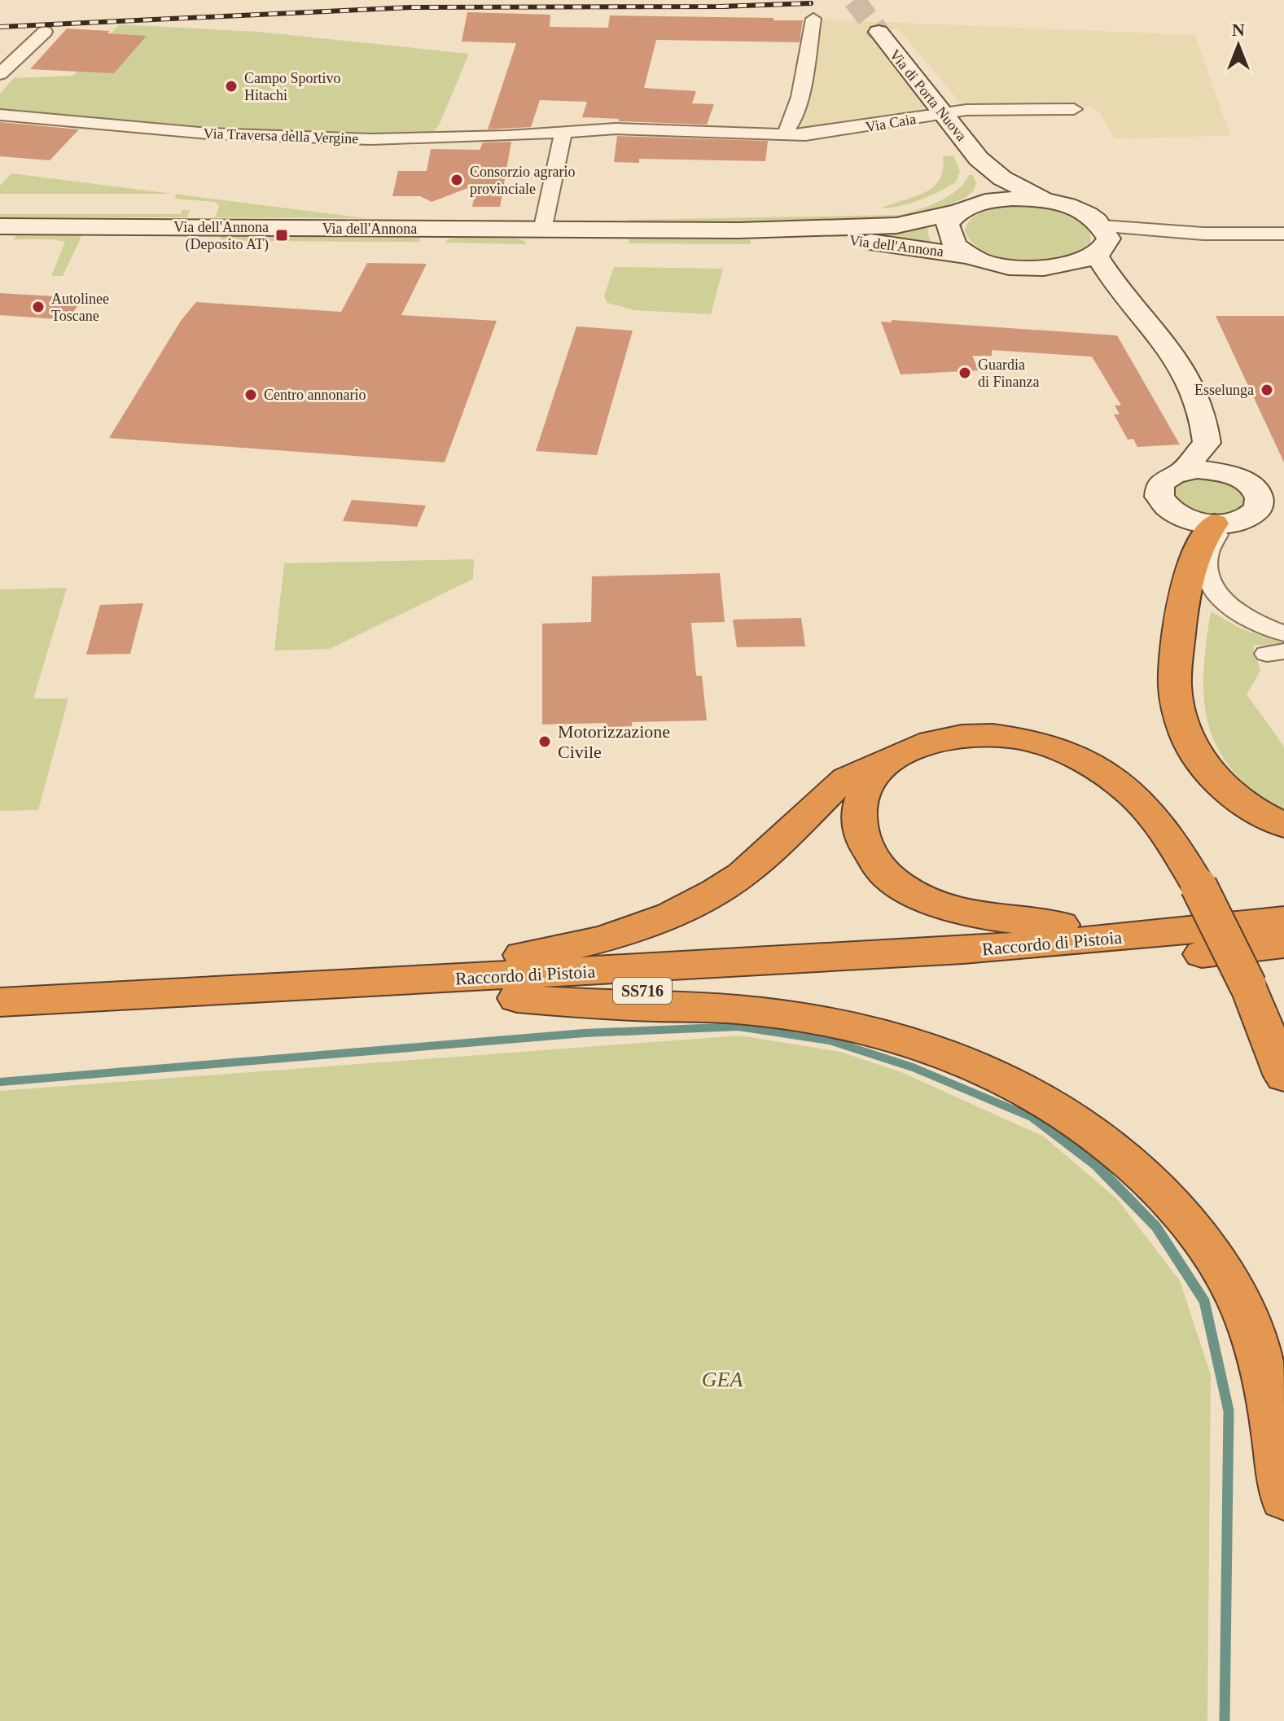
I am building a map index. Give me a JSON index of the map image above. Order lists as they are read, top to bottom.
{
  "streets": {
    "highway": ["Raccordo di Pistoia", "SS716"],
    "street": [
      "Via di Porta Nuova",
      "Via Caia",
      "Via Traversa della Vergine",
      "Via dell'Annona"
    ]
  },
  "crossings": [
    ["Via di Porta Nuova", "Via Caia"],
    ["Via di Porta Nuova", "Via dell'Annona"],
    ["Via Caia", "Via Traversa della Vergine"]
  ],
  "parks": ["GEA"],
  "places": {
    "other": [
      "Campo Sportivo Hitachi",
      "Consorzio agrario provinciale",
      "Autolinee Toscane",
      "Guardia di Finanza",
      "Esselunga",
      "Centro annonario",
      "Motorizzazione Civile"
    ],
    "transit": ["Via dell'Annona (Deposito AT)"]
  },
  "north": "top"
}
